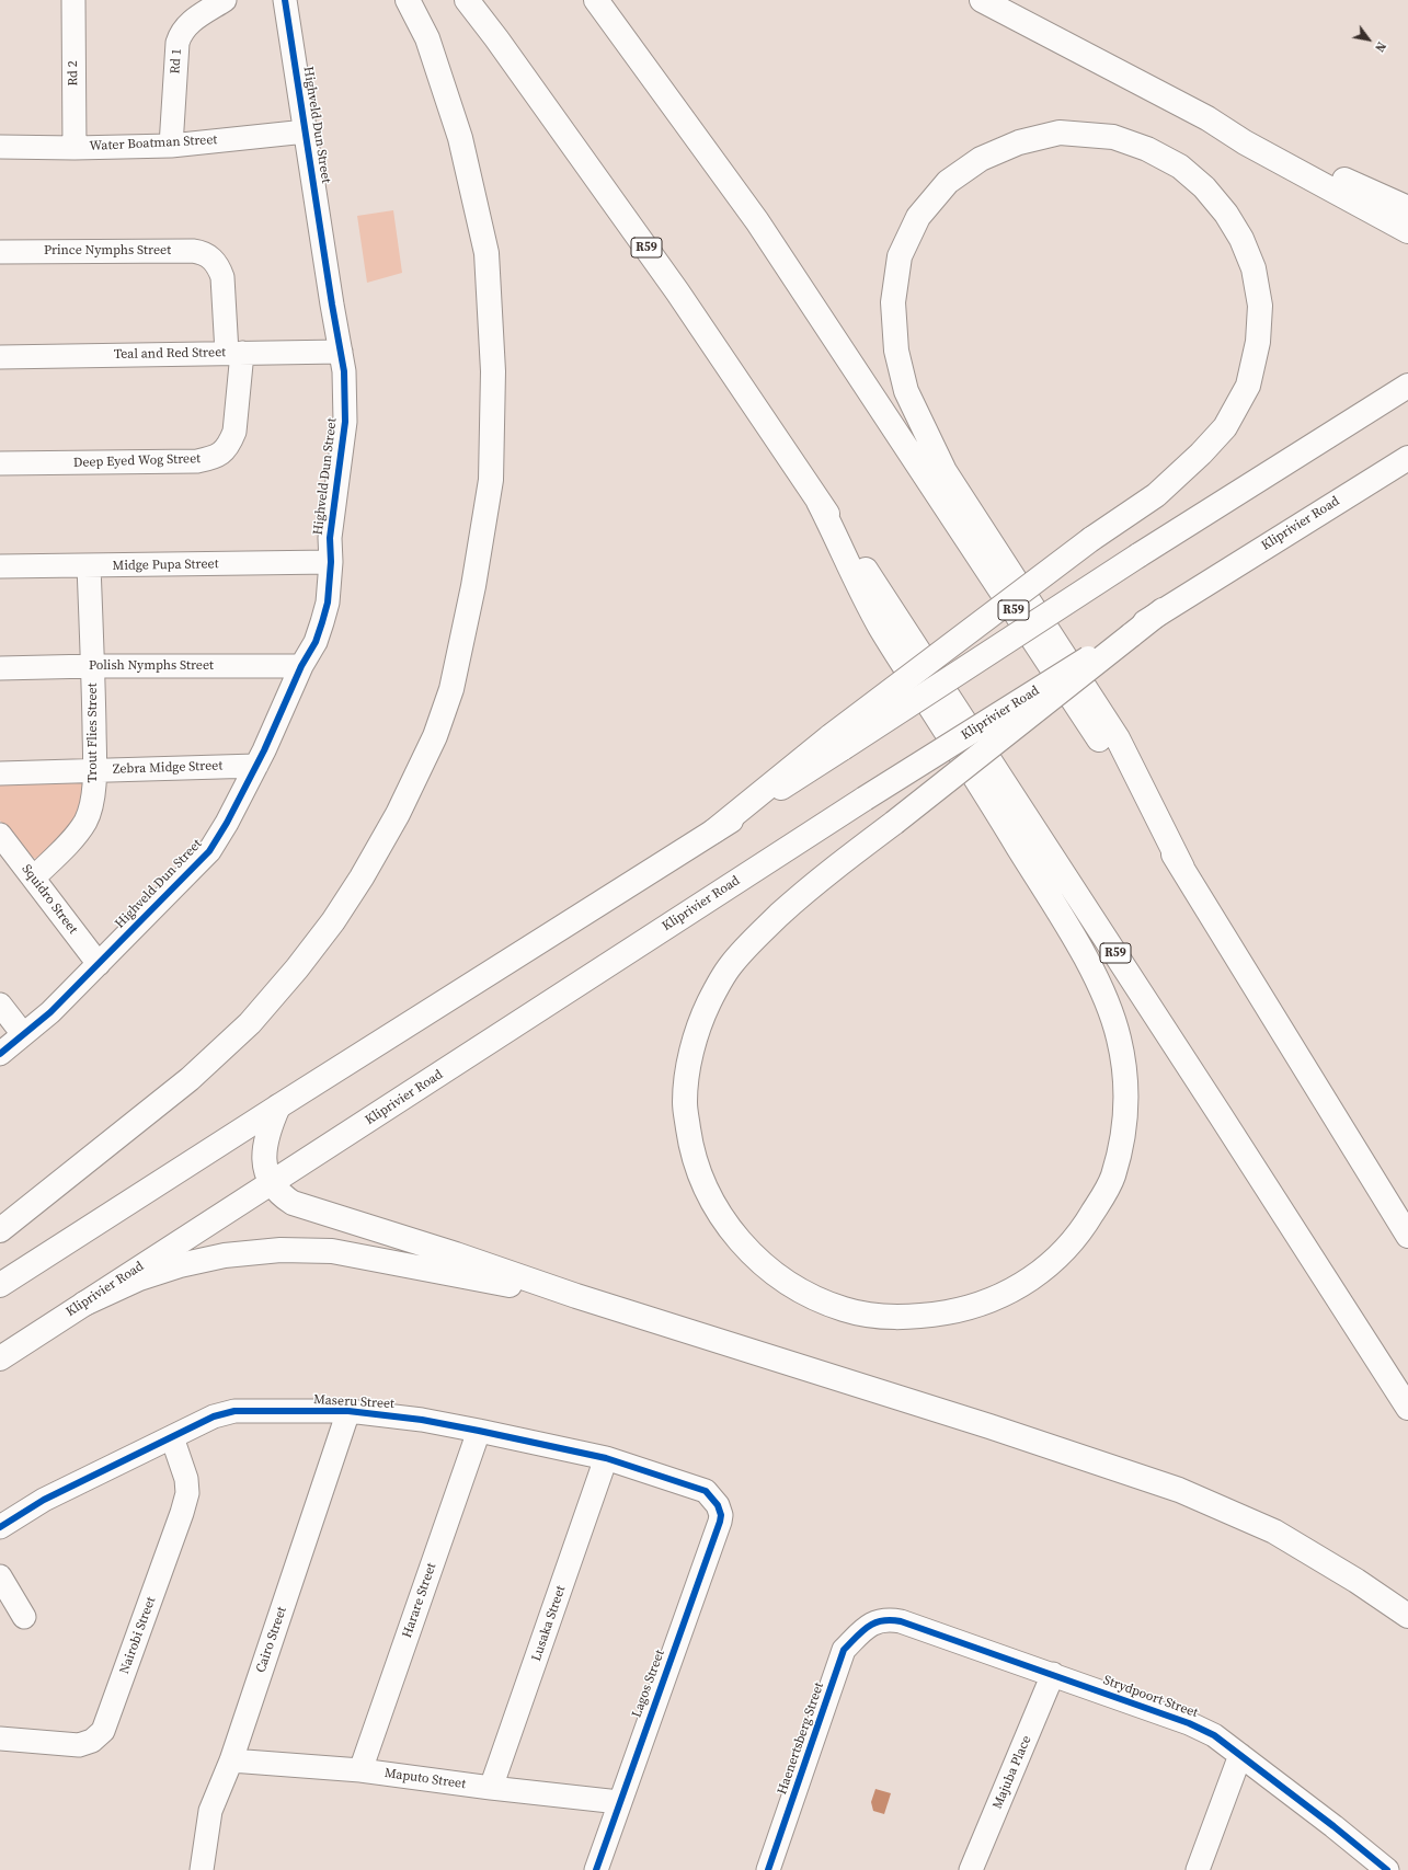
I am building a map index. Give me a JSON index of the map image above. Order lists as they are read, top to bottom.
{
  "streets": {
    "main road": ["R59", "Kliprivier Road"],
    "street": [
      "Rd 1",
      "Rd 2",
      "Highveld Dun Street",
      "Water Boatman Street",
      "Prince Nymphs Street",
      "Teal and Red Street",
      "Deep Eyed Wog Street",
      "Midge Pupa Street",
      "Polish Nymphs Street",
      "Trout Flies Street",
      "Zebra Midge Street",
      "Squidro Street",
      "Maseru Street",
      "Harare Street",
      "Lusaka Street",
      "Nairobi Street",
      "Cairo Street",
      "Lagos Street",
      "Strydpoort Street",
      "Haenertsberg Street",
      "Majuba Place",
      "Maputo Street"
    ]
  },
  "crossings": [
    ["Rd 1", "Water Boatman Street"],
    ["Rd 2", "Water Boatman Street"],
    ["Highveld Dun Street", "Water Boatman Street"],
    ["Highveld Dun Street", "Teal and Red Street"],
    ["Highveld Dun Street", "Midge Pupa Street"],
    ["Highveld Dun Street", "Polish Nymphs Street"],
    ["Highveld Dun Street", "Zebra Midge Street"],
    ["Highveld Dun Street", "Squidro Street"],
    ["Prince Nymphs Street", "Teal and Red Street"],
    ["Prince Nymphs Street", "Deep Eyed Wog Street"],
    ["Teal and Red Street", "Deep Eyed Wog Street"],
    ["Midge Pupa Street", "Trout Flies Street"],
    ["Polish Nymphs Street", "Trout Flies Street"],
    ["Trout Flies Street", "Zebra Midge Street"],
    ["Trout Flies Street", "Squidro Street"],
    ["Maseru Street", "Harare Street"],
    ["Maseru Street", "Lusaka Street"],
    ["Maseru Street", "Nairobi Street"],
    ["Maseru Street", "Cairo Street"],
    ["Maseru Street", "Lagos Street"],
    ["Harare Street", "Maputo Street"],
    ["Lusaka Street", "Maputo Street"],
    ["Cairo Street", "Maputo Street"],
    ["Lagos Street", "Maputo Street"],
    ["Strydpoort Street", "Haenertsberg Street"],
    ["Strydpoort Street", "Majuba Place"]
  ],
  "north": "bottom right"
}
